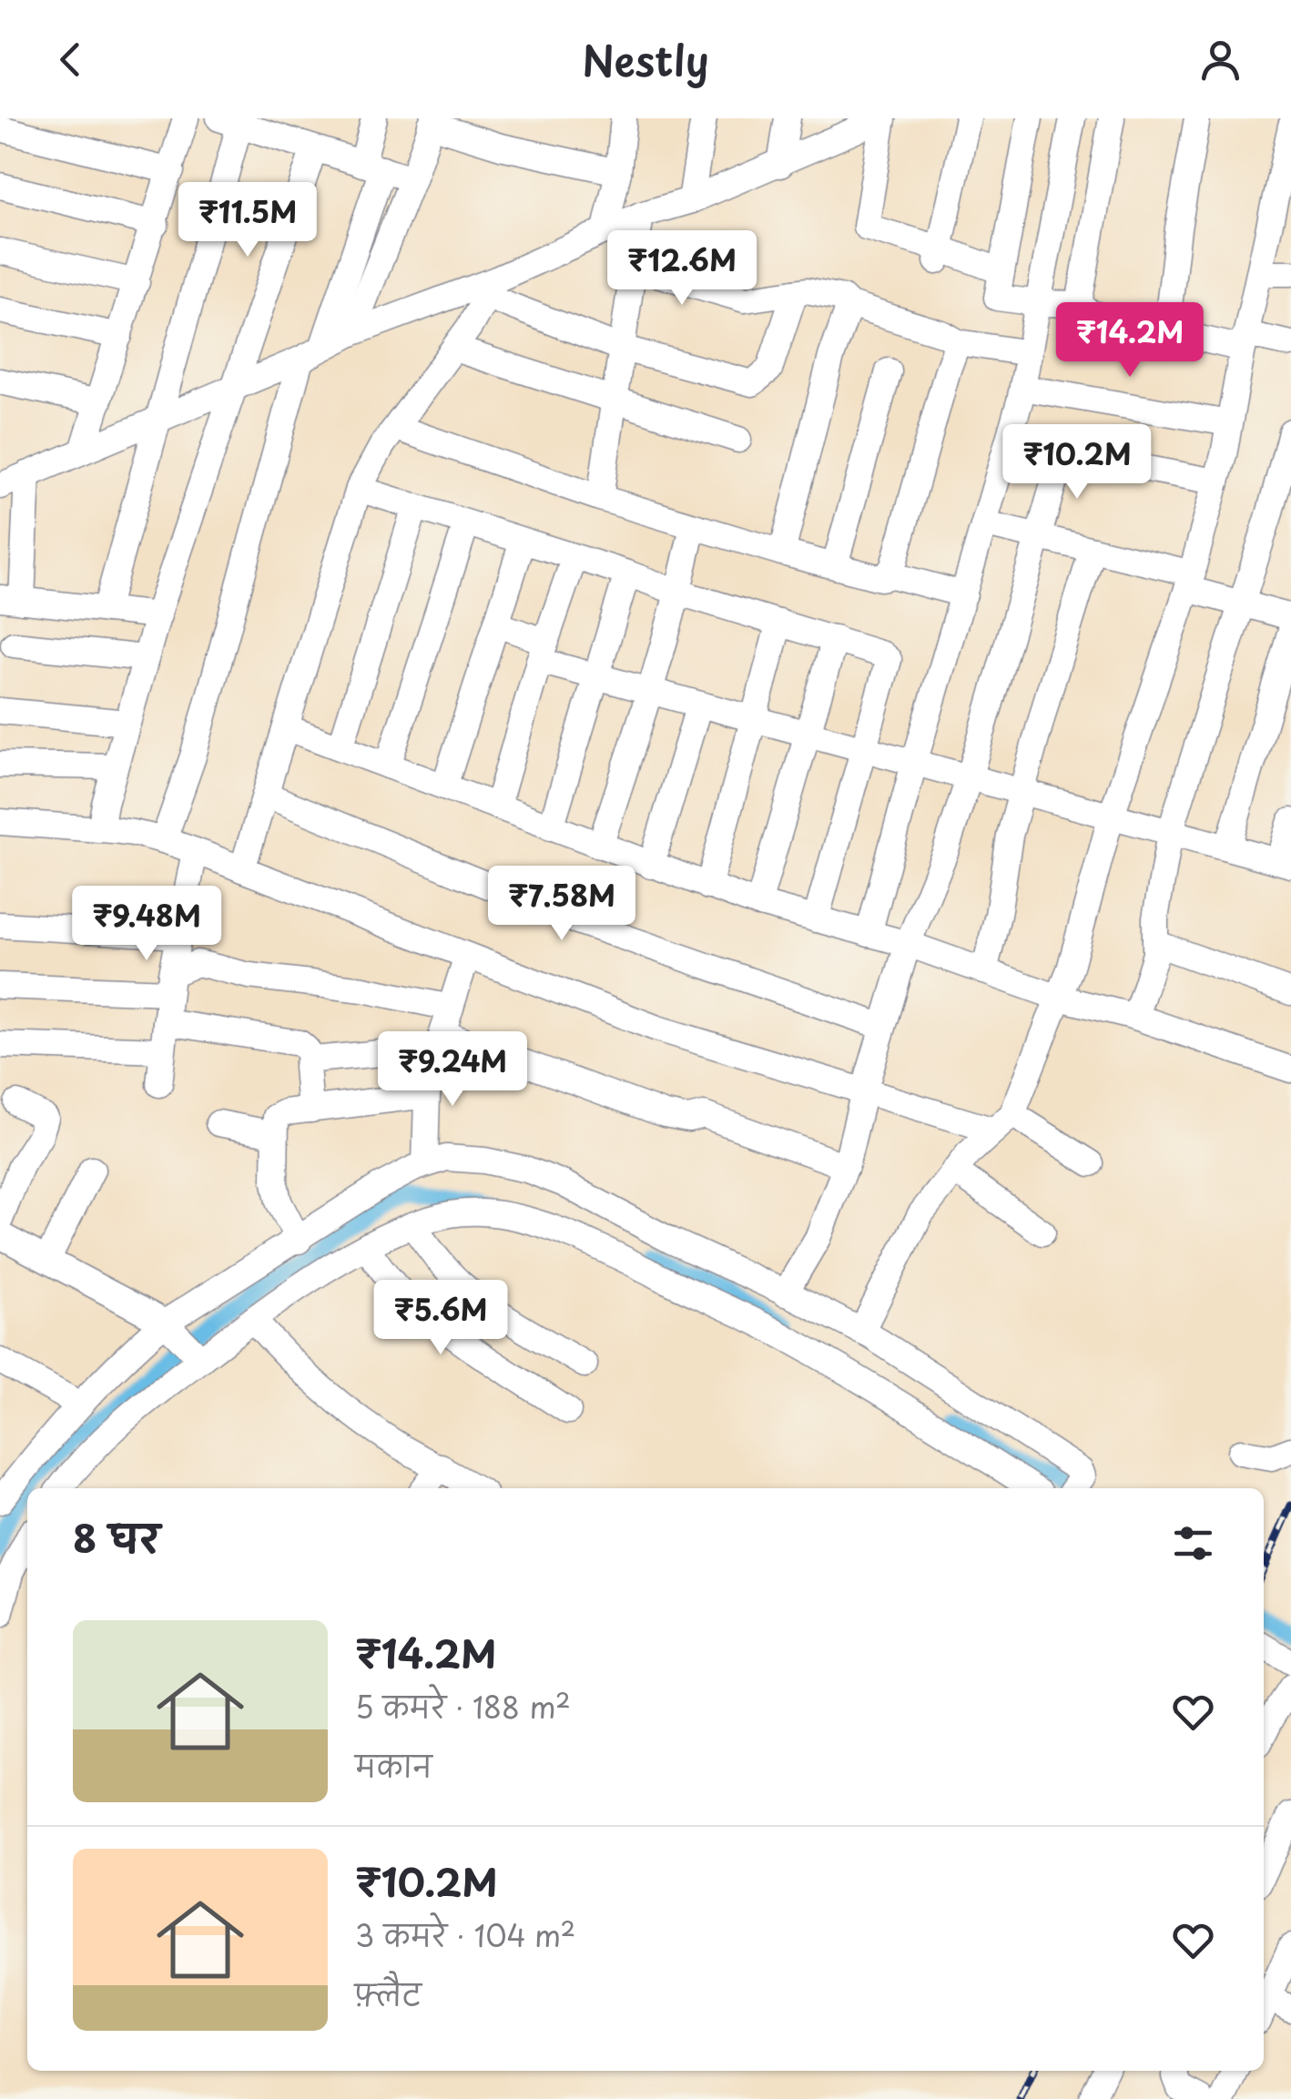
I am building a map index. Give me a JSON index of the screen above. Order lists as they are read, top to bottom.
{
  "page": {
    "header": "Nestly",
    "price": [
      "₹11.5M",
      "₹12.6M",
      "₹14.2M",
      "₹10.2M",
      "₹7.58M",
      "₹9.48M",
      "₹9.24M",
      "₹5.6M"
    ],
    "heading": "8 घर",
    "list": [
      {
        "name": "₹14.2M",
        "note": "5 कमरे · 188 m² · मकान"
      },
      {
        "name": "₹10.2M",
        "note": "3 कमरे · 104 m² · फ़्लैट"
      }
    ]
  }
}
